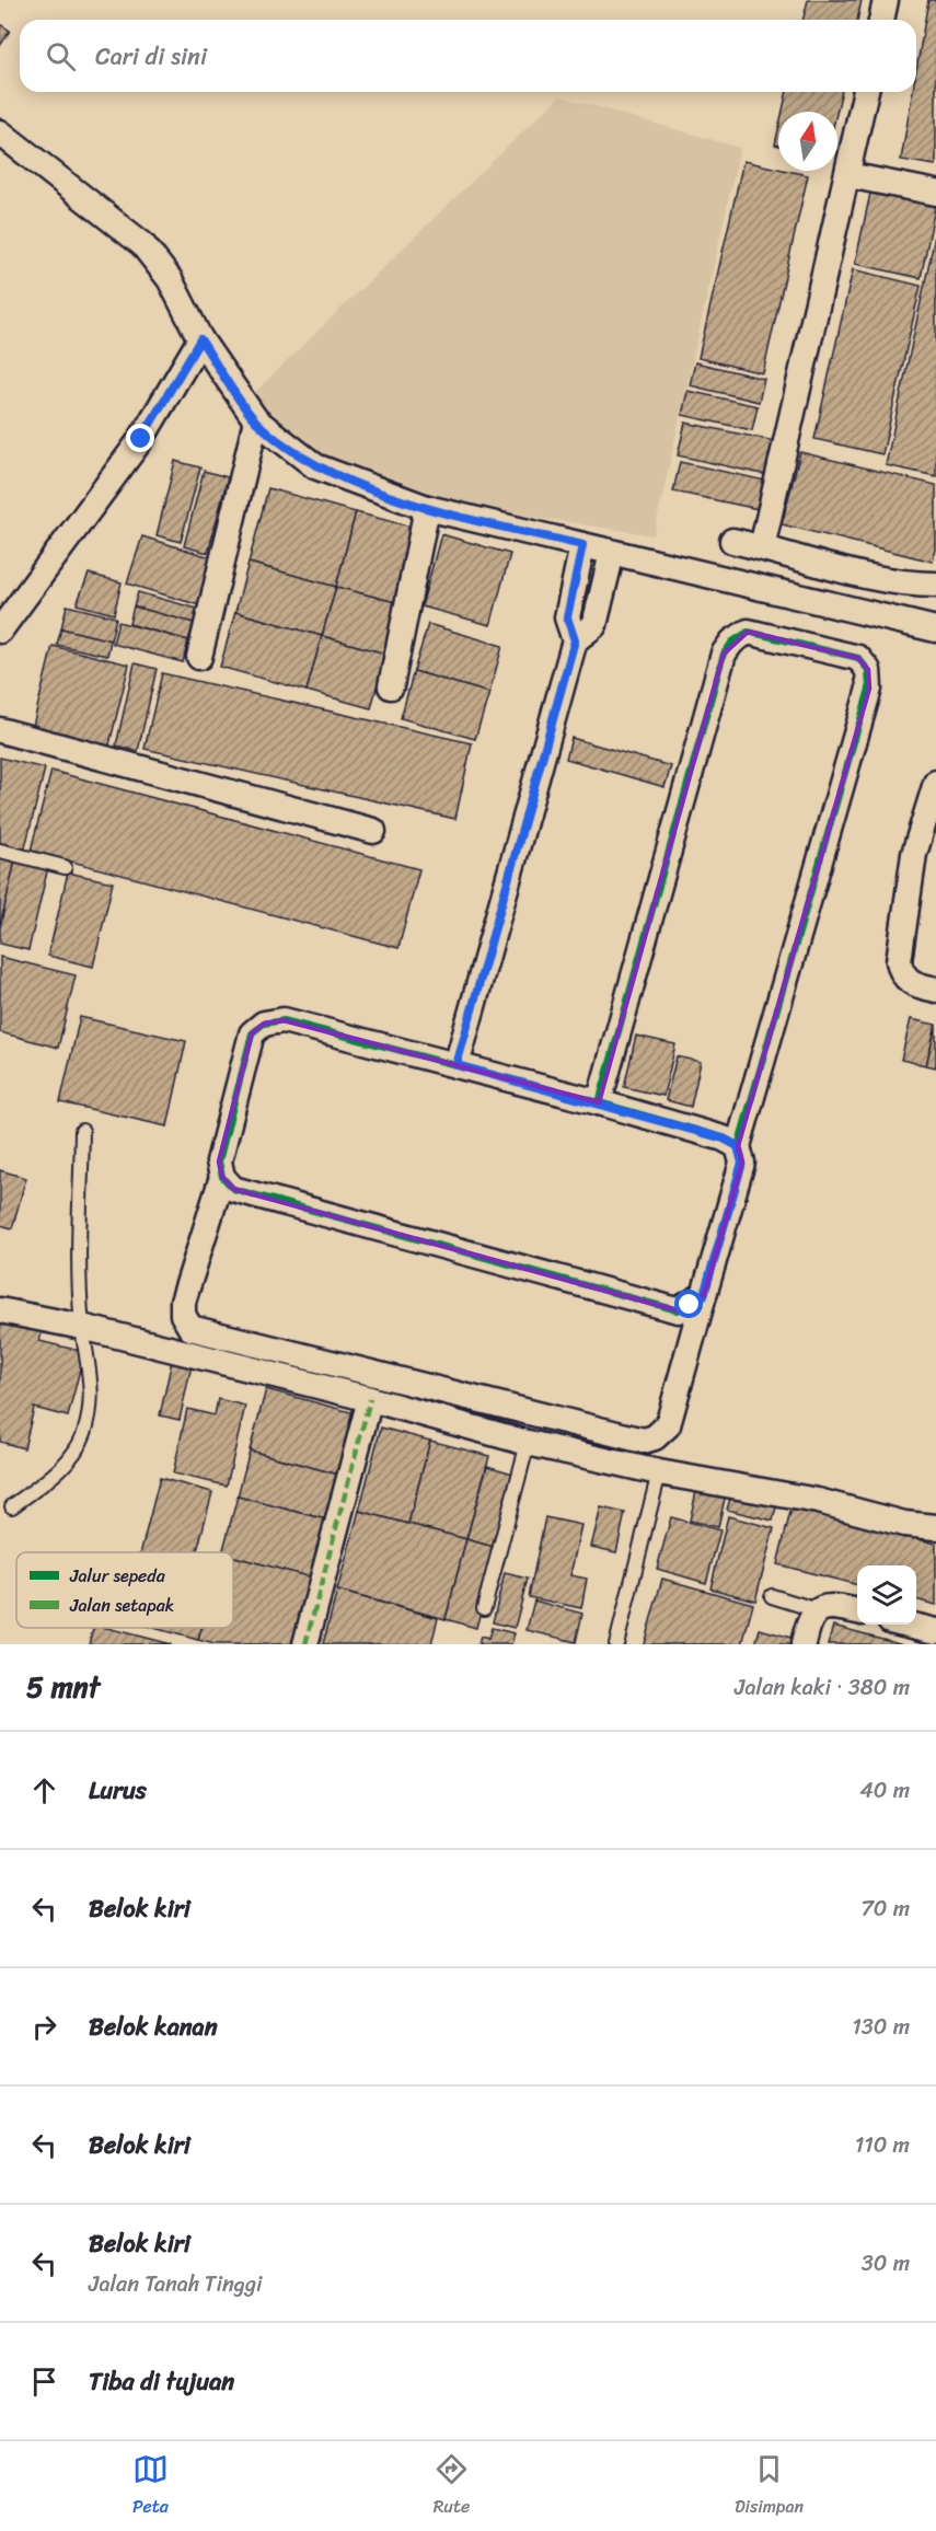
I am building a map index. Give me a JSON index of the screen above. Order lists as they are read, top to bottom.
{
  "legend": ["Jalur sepeda", "Jalan setapak"],
  "north": "top",
  "page": {
    "search": "Cari di sini",
    "heading": ["5 mnt", "Jalan kaki · 380 m"],
    "list": [
      ["Lurus", "40 m"],
      ["Belok kiri", "70 m"],
      ["Belok kanan", "130 m"],
      ["Belok kiri", "110 m"],
      ["Belok kiri", "Jalan Tanah Tinggi", "30 m"],
      "Tiba di tujuan"
    ],
    "nav": ["Peta", "Rute", "Disimpan"]
  }
}
